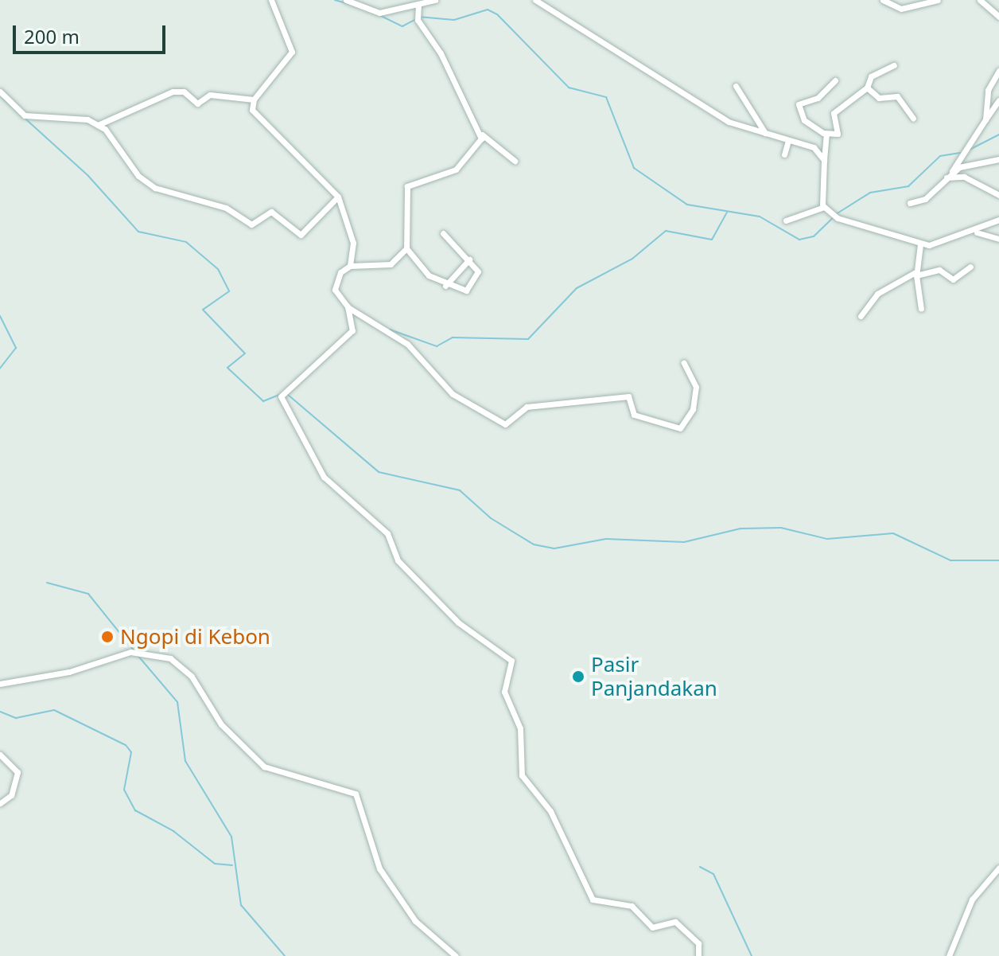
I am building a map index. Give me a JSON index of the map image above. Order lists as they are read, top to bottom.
{
  "places": ["Ngopi di Kebon", "Pasir Panjandakan"],
  "scale_bar": "200 m"
}
